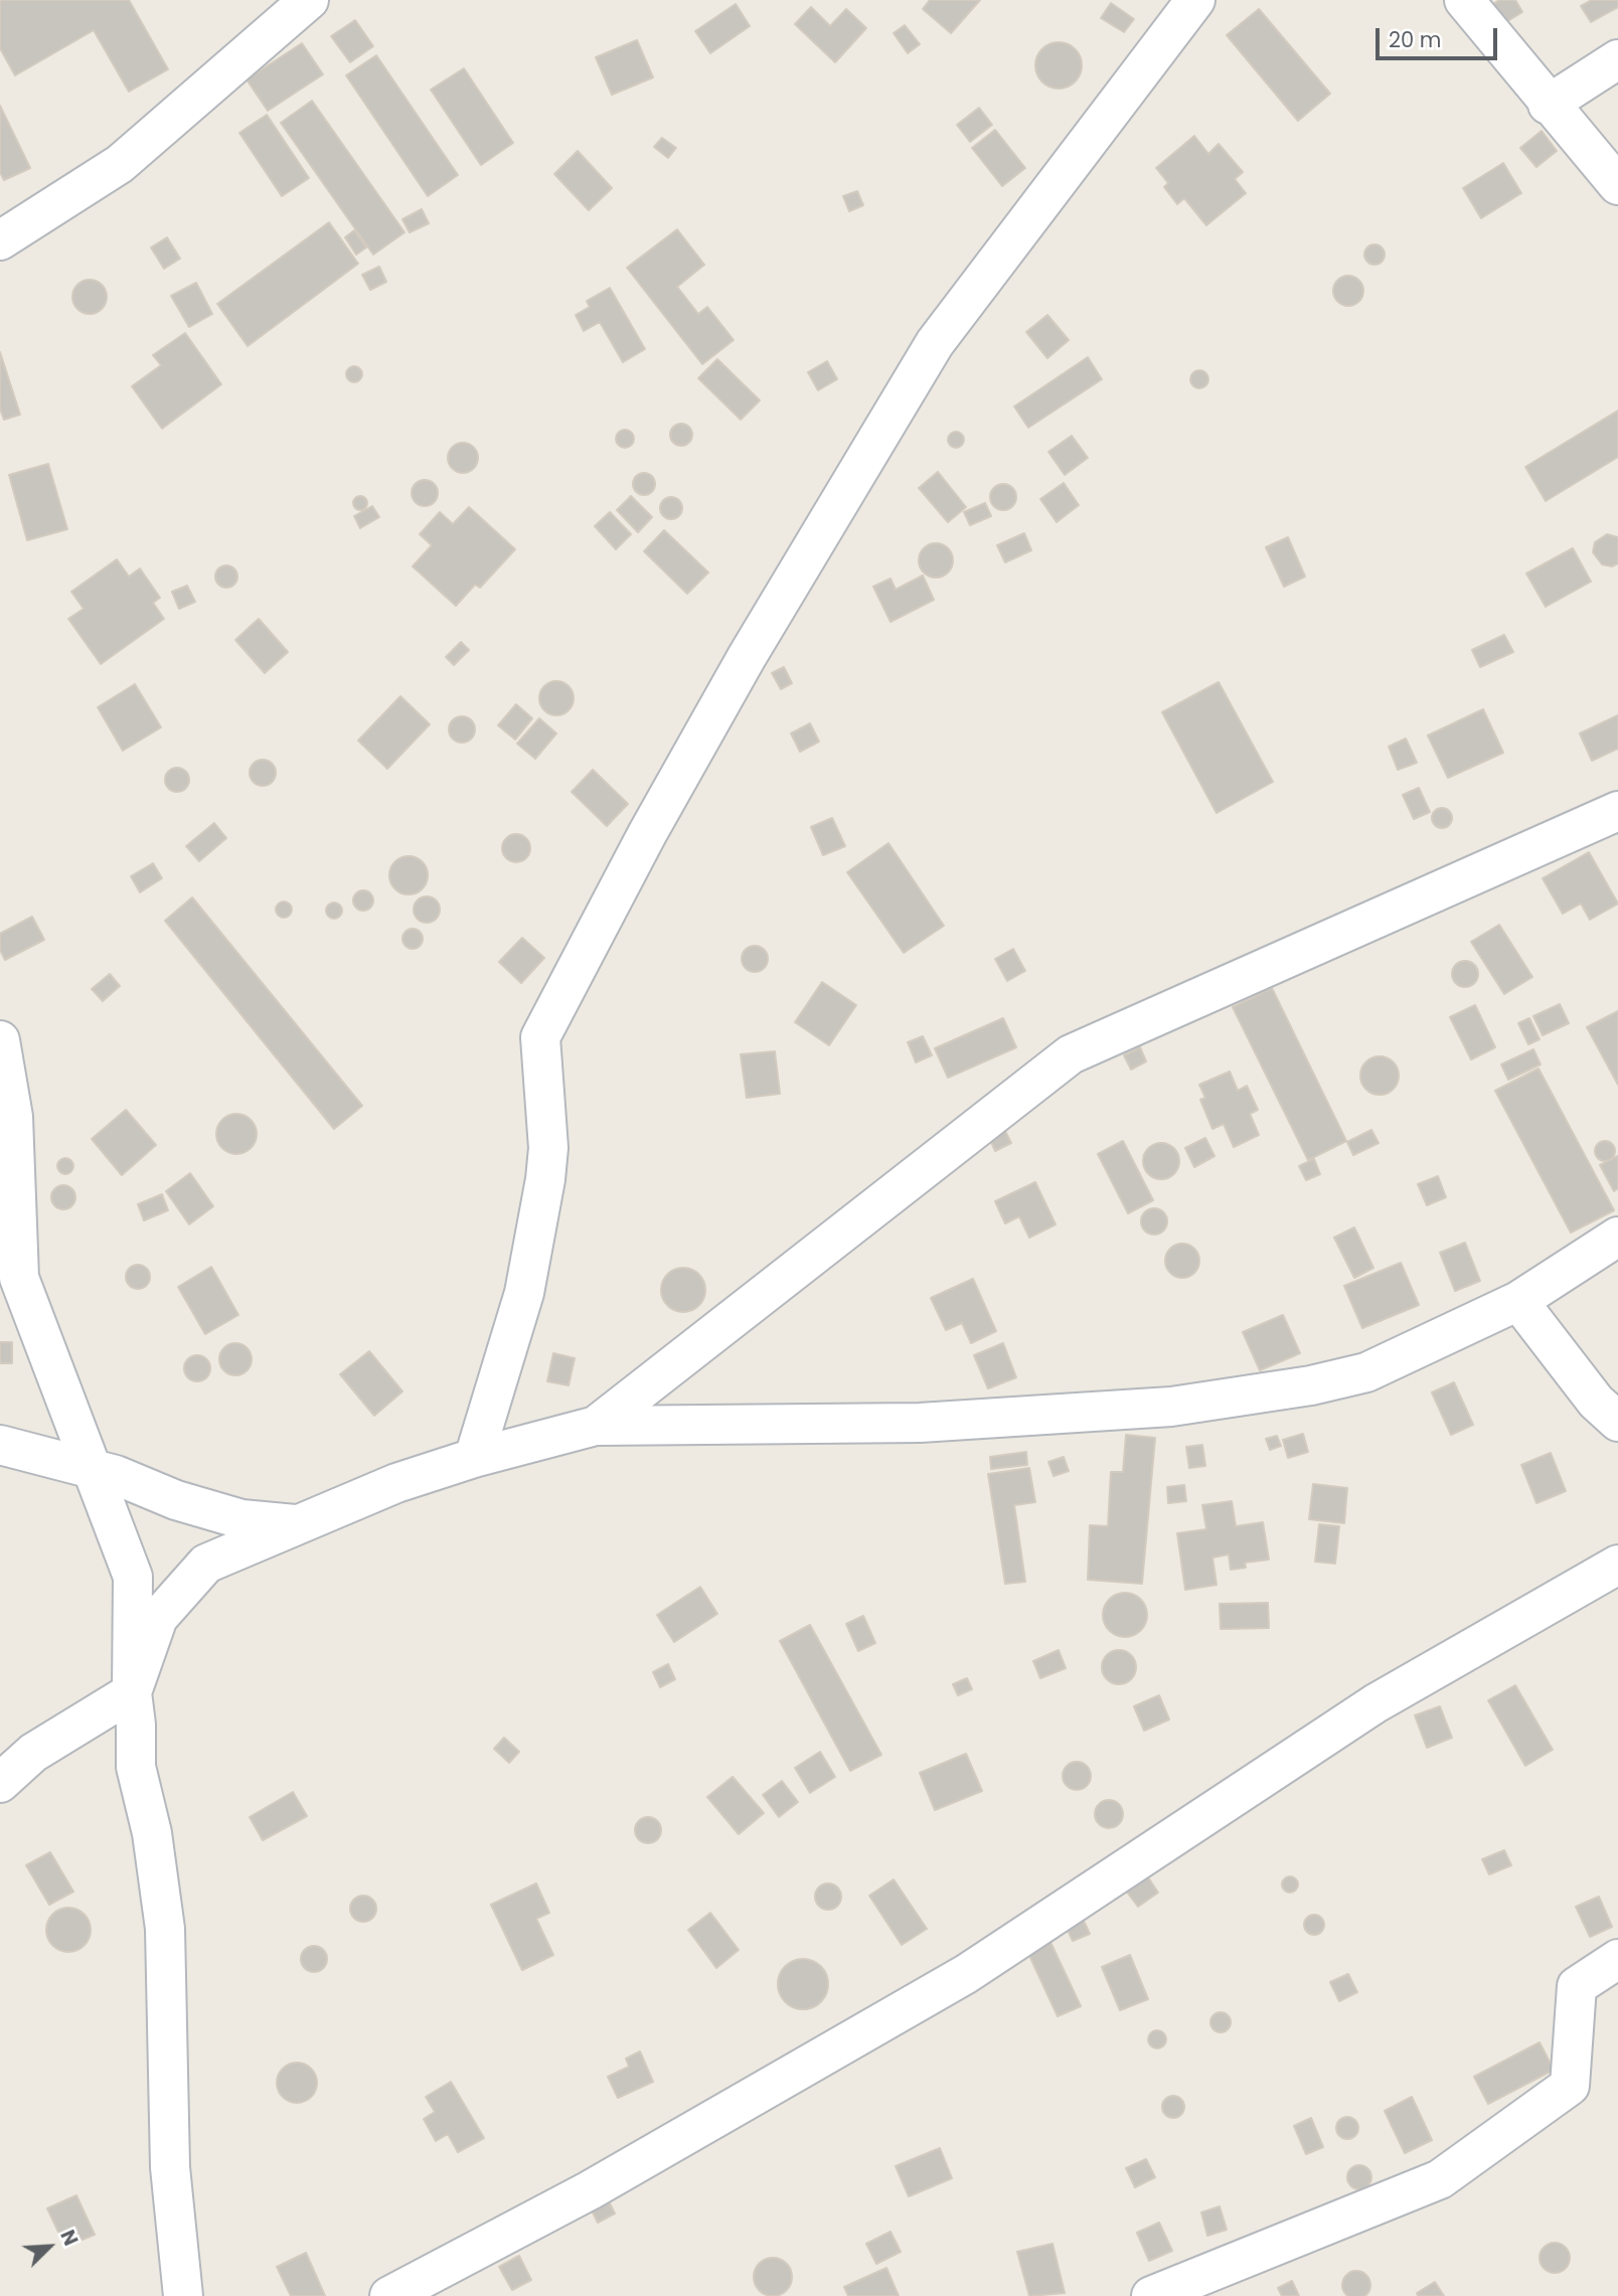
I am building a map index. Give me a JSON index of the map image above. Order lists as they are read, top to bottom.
{
  "scale_bar": "20 m",
  "north": "top right"
}
